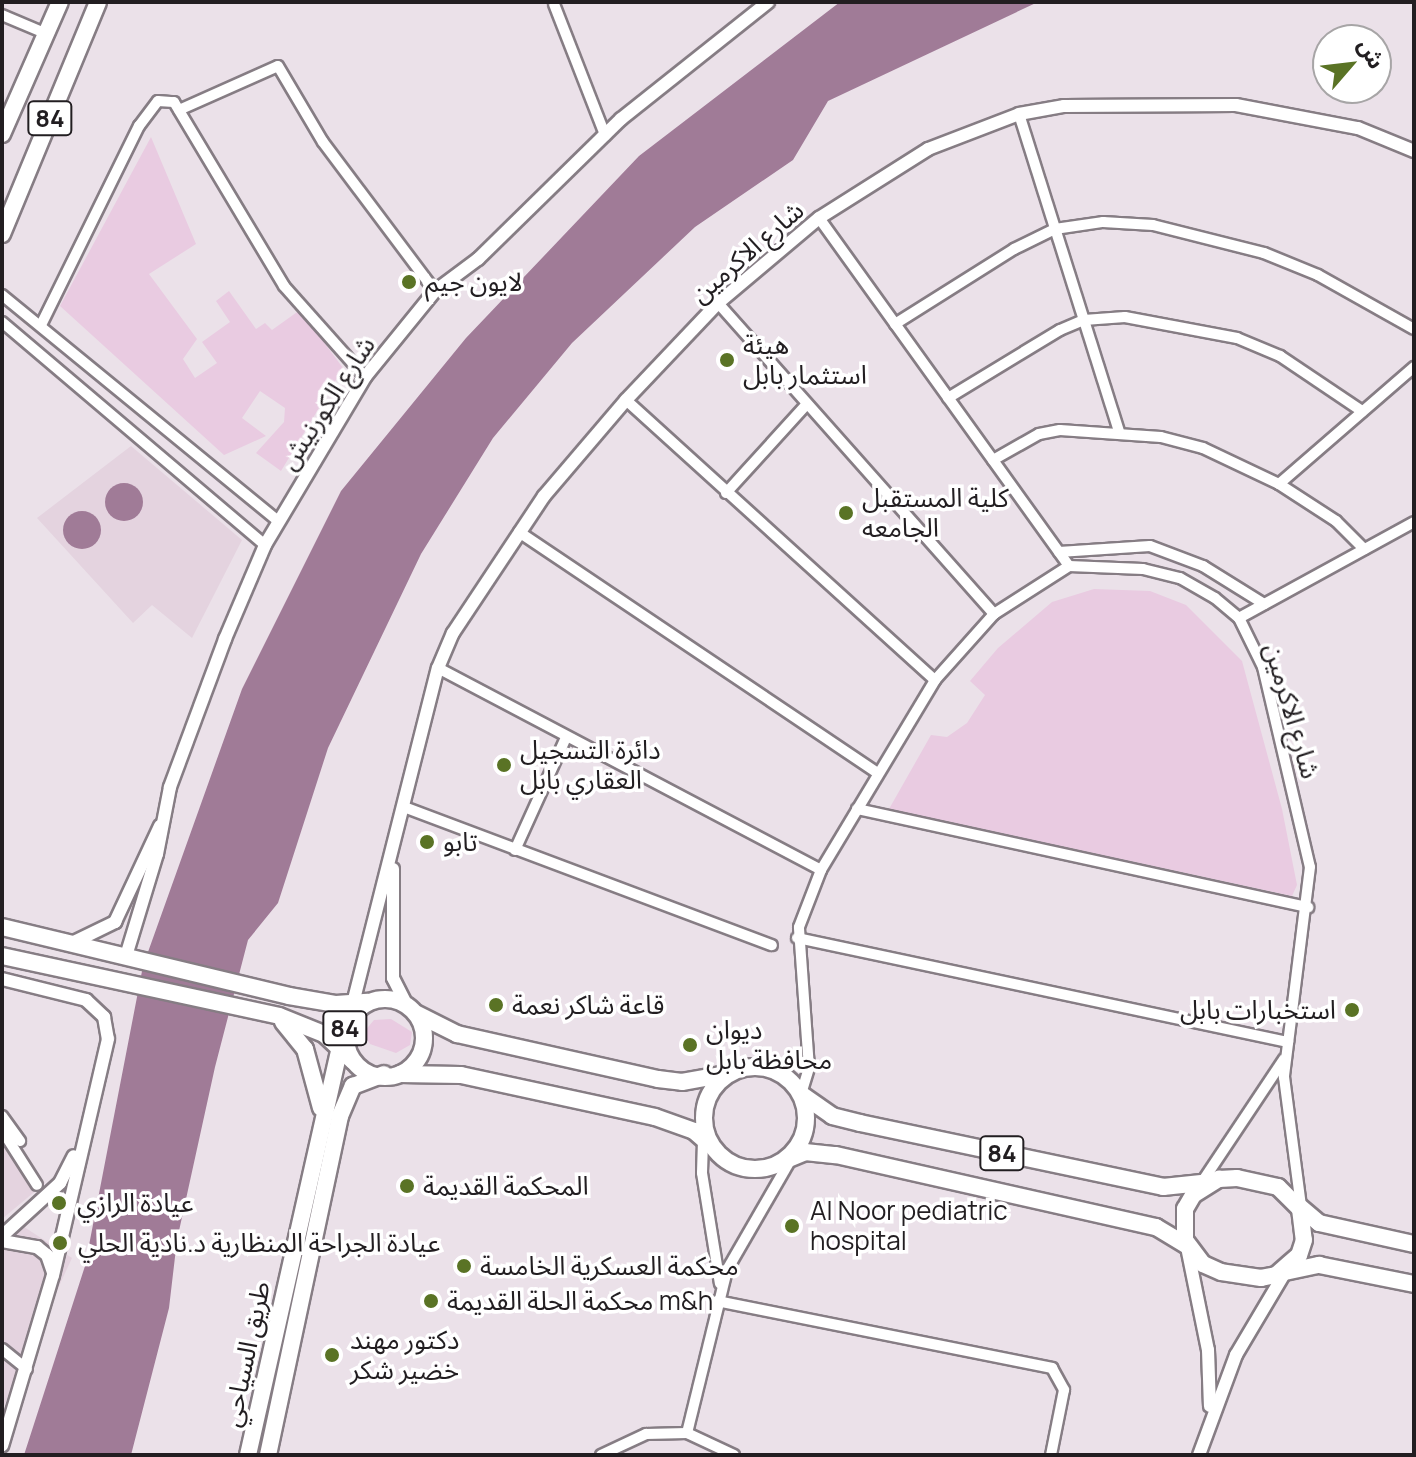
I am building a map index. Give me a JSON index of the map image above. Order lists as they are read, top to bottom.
{
  "streets": {
    "main road": ["84", "طريق السياحي"],
    "street": ["شارع الاكرمين", "شارع الكورنيش"]
  },
  "crossings": [
    ["84", "شارع الاكرمين"],
    ["84", "طريق السياحي"],
    ["شارع الاكرمين", "طريق السياحي"]
  ],
  "places": [
    "لايون جيم",
    "هيئة استثمار بابل",
    "كلية المستقبل الجامعه",
    "دائرة التسجيل العقاري بابل",
    "تابو",
    "قاعة شاكر نعمة",
    "استخبارات بابل",
    "ديوان محافظة بابل",
    "المحكمة القديمة",
    "عيادة الرازي",
    "Al Noor pediatric hospital",
    "عيادة الجراحة المنظارية د.نادية الحلي",
    "محكمة العسكرية الخامسة",
    "محكمة الحلة القديمة m&h",
    "دكتور مهند خضير شكر"
  ],
  "north": "top right"
}
